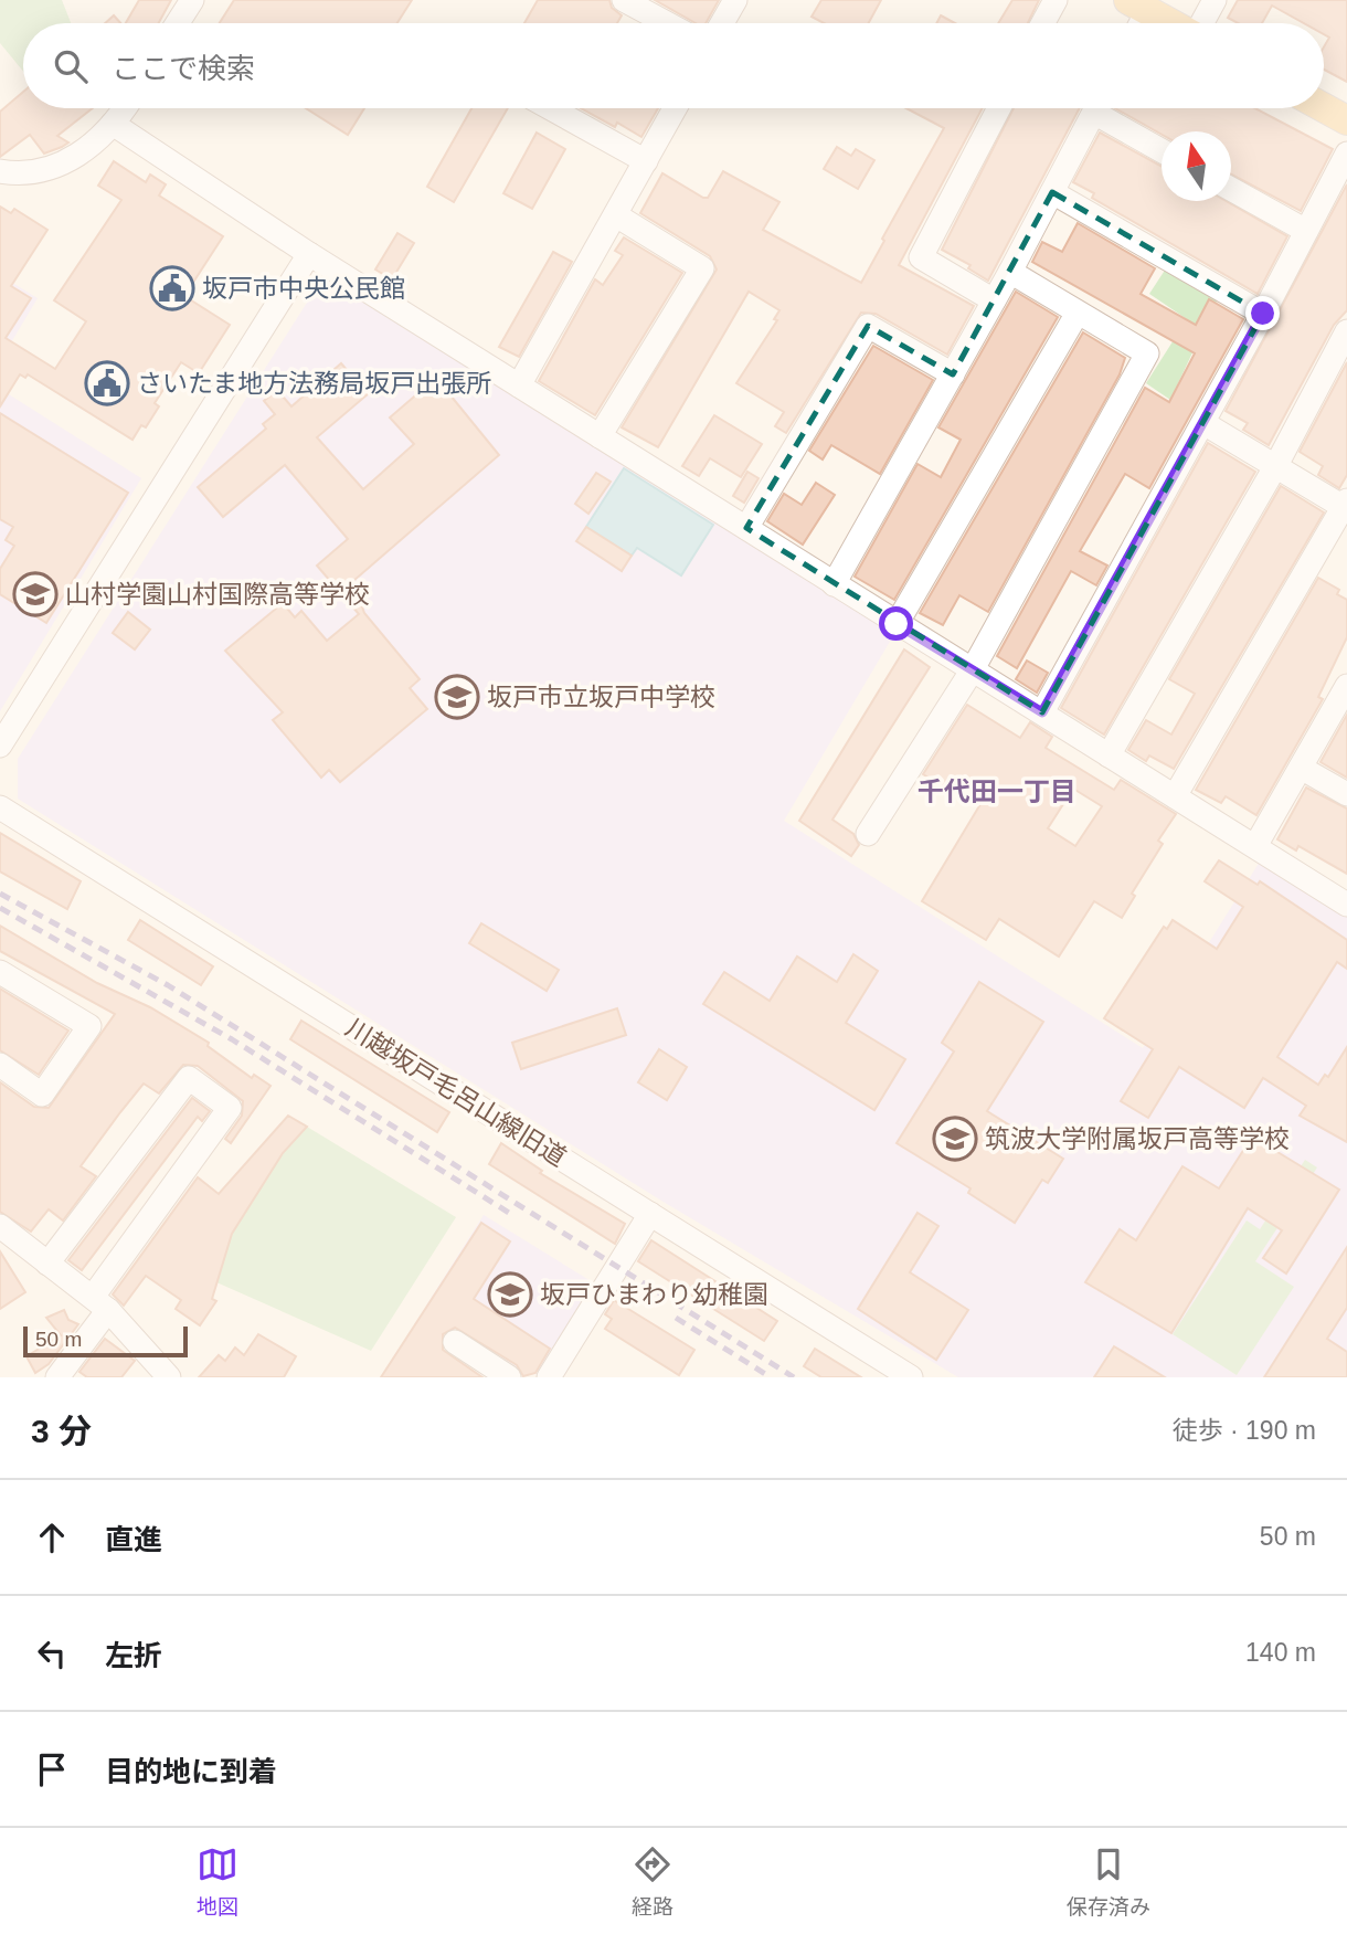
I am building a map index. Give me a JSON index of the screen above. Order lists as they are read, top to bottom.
{
  "streets": {
    "street": ["川越坂戸毛呂山線旧道"]
  },
  "districts": ["千代田一丁目"],
  "places": {
    "public building": ["坂戸市中央公民館", "さいたま地方法務局坂戸出張所"],
    "school or university": [
      "山村学園山村国際高等学校",
      "坂戸市立坂戸中学校",
      "筑波大学附属坂戸高等学校",
      "坂戸ひまわり幼稚園"
    ]
  },
  "scale_bar": "50 m",
  "north": "top",
  "page": {
    "search": "ここで検索",
    "scale": "50 m",
    "heading": ["3 分", "徒歩 · 190 m"],
    "list": [
      ["直進", "50 m"],
      ["左折", "140 m"],
      "目的地に到着"
    ],
    "nav": ["地図", "経路", "保存済み"]
  }
}
